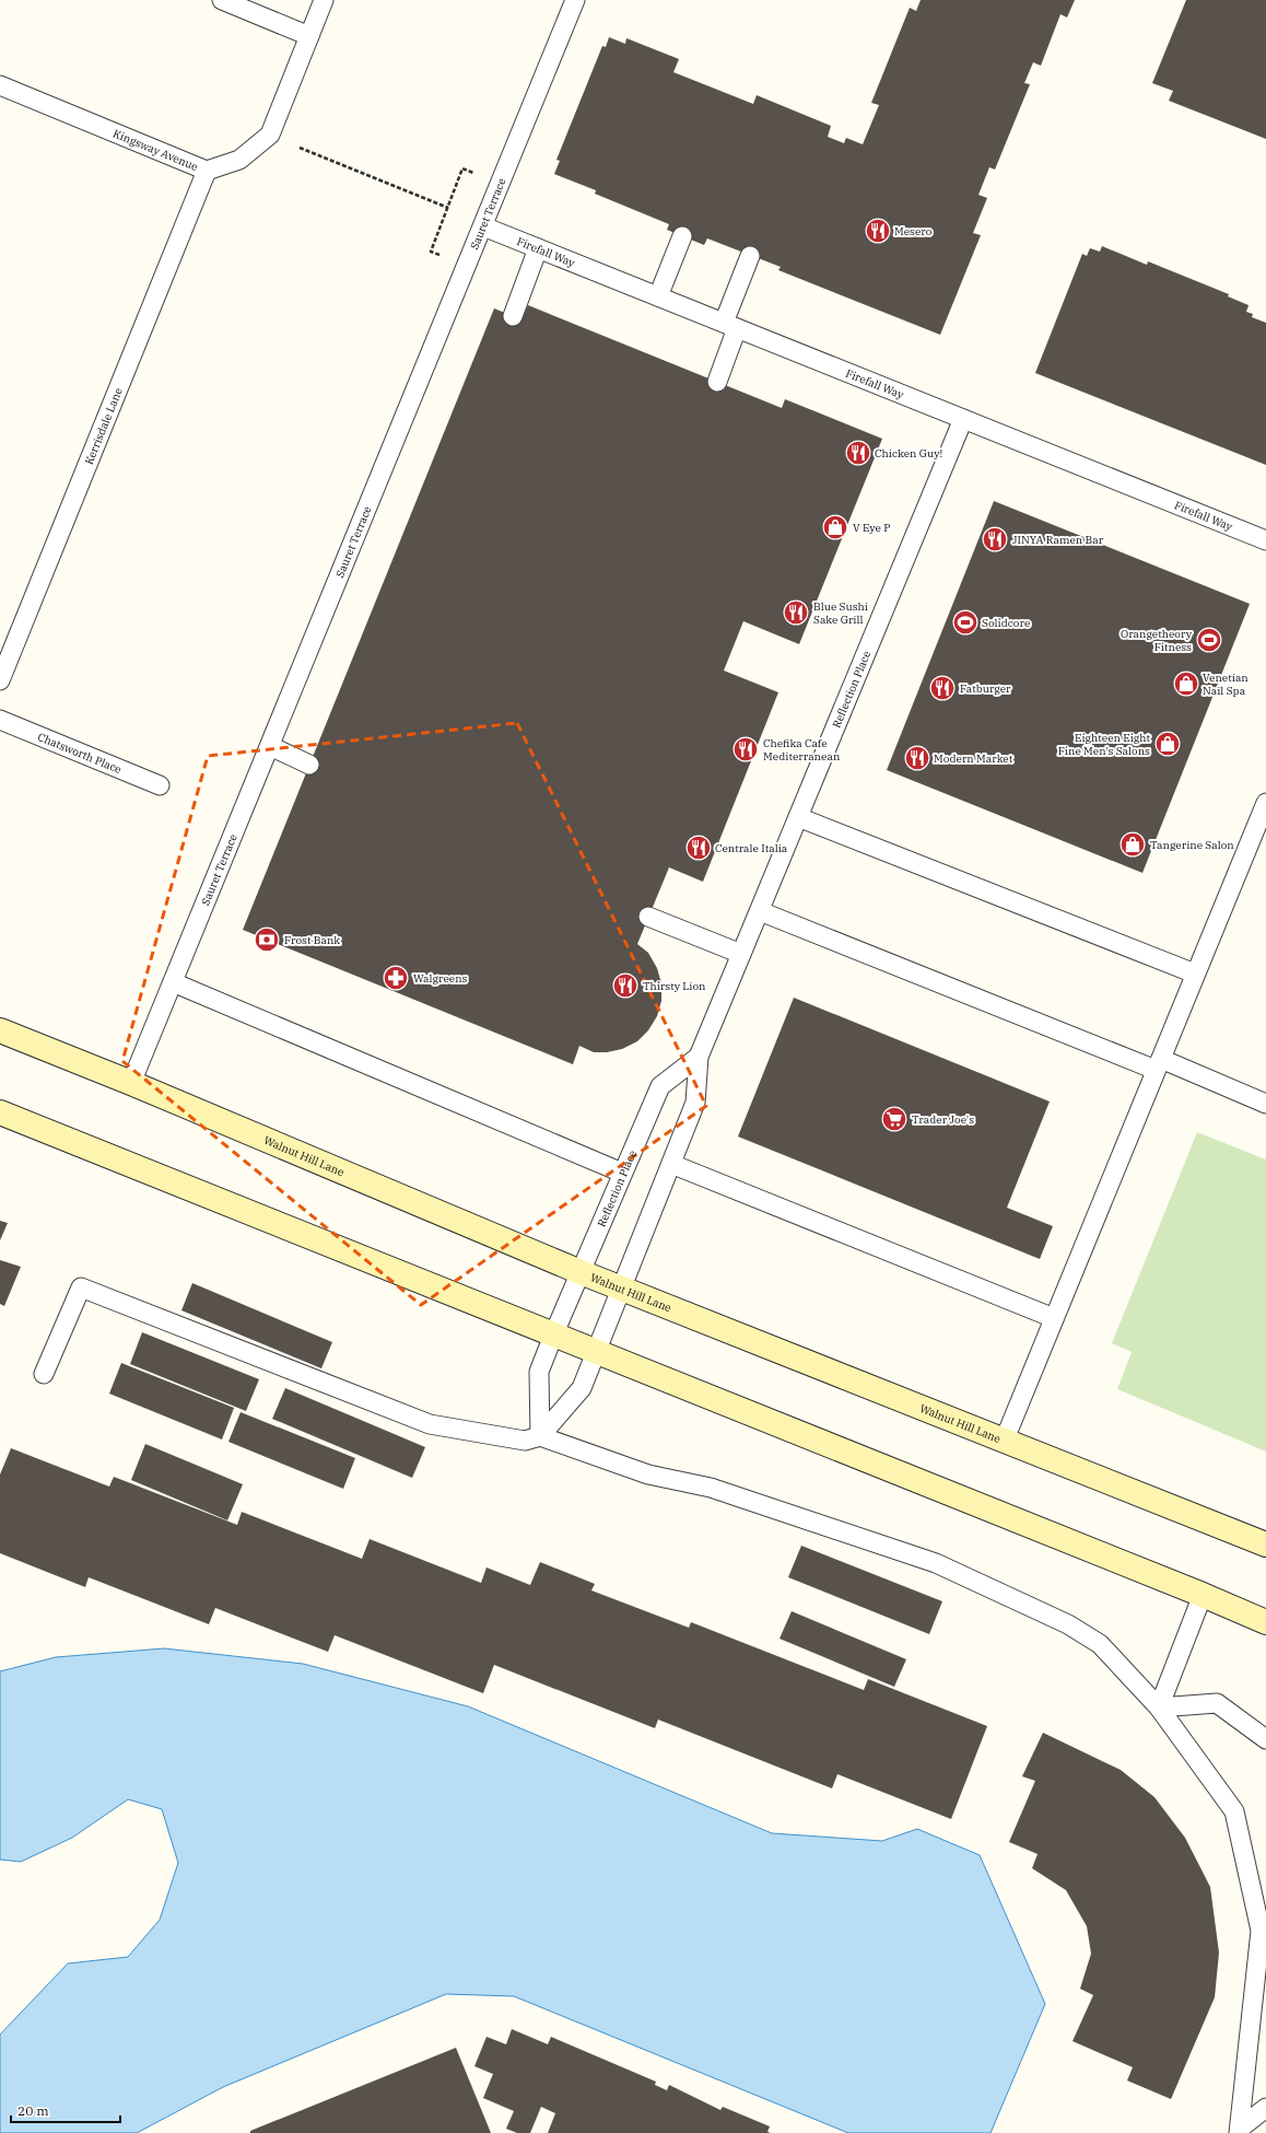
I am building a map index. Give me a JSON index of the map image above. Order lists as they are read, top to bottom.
{
  "streets": {
    "main road": ["Walnut Hill Lane"],
    "lane": [
      "Kingsway Avenue",
      "Sauret Terrace",
      "Firefall Way",
      "Kerrisdale Lane",
      "Reflection Place",
      "Chatsworth Place"
    ]
  },
  "crossings": [
    ["Kingsway Avenue", "Kerrisdale Lane"],
    ["Sauret Terrace", "Firefall Way"],
    ["Sauret Terrace", "Walnut Hill Lane"],
    ["Firefall Way", "Reflection Place"],
    ["Reflection Place", "Walnut Hill Lane"]
  ],
  "places": {
    "restaurant": [
      "Mesero",
      "Chicken Guy!",
      "JINYA Ramen Bar",
      "Blue Sushi Sake Grill",
      "Fatburger",
      "Chefika Cafe Mediterranean",
      "Modern Market",
      "Centrale Italia",
      "Thirsty Lion"
    ],
    "shop": [
      "V Eye P",
      "Venetian Nail Spa",
      "Eighteen Eight Fine Men's Salons",
      "Tangerine Salon"
    ],
    "sports": ["Solidcore", "Orangetheory Fitness"],
    "bank": ["Frost Bank"],
    "pharmacy": ["Walgreens"],
    "supermarket": ["Trader Joe's"]
  },
  "scale_bar": "20 m"
}
